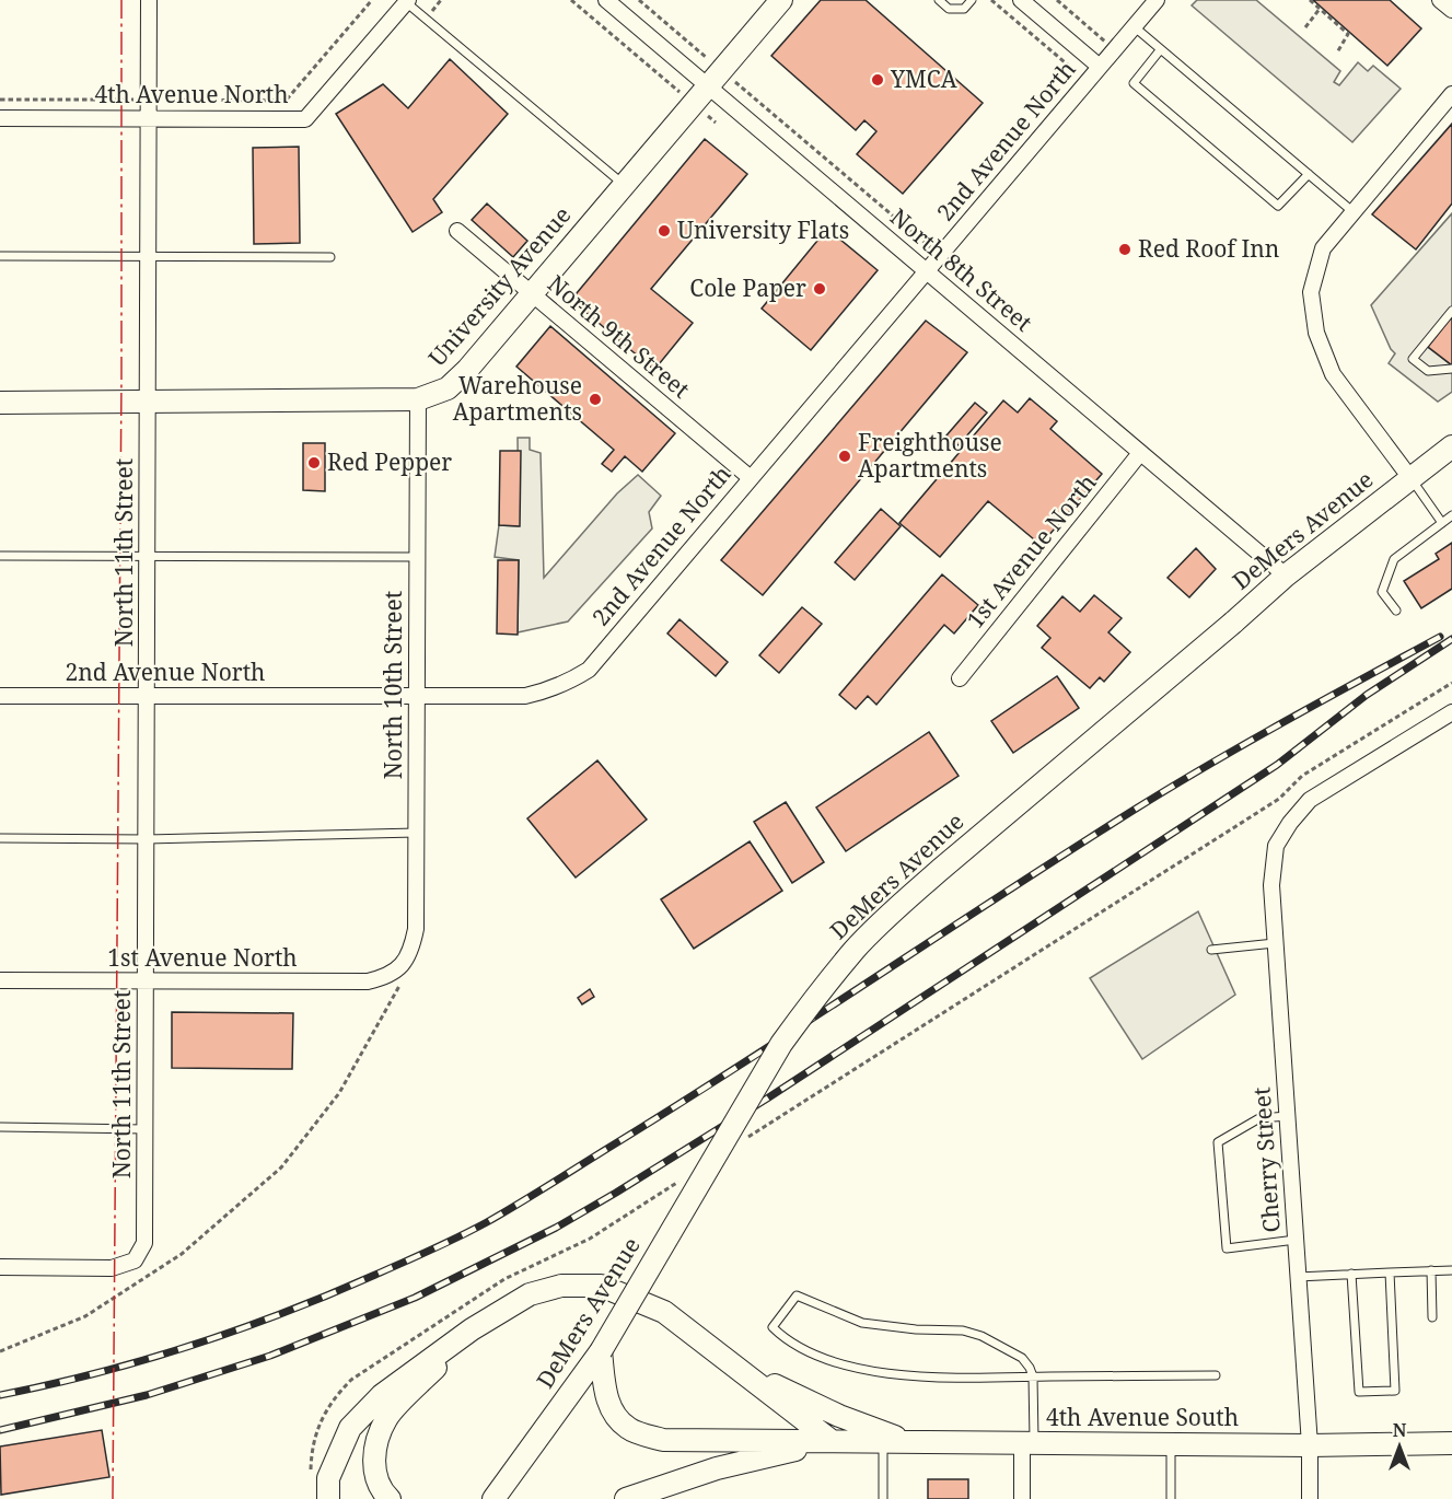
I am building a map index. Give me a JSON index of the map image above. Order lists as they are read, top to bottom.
{
  "streets": {
    "main road": ["University Avenue", "DeMers Avenue", "4th Avenue South"],
    "street": [
      "4th Avenue North",
      "2nd Avenue North",
      "North 8th Street",
      "North 9th Street",
      "1st Avenue North",
      "North 11th Street",
      "North 10th Street",
      "Cherry Street"
    ]
  },
  "crossings": [
    ["4th Avenue North", "North 11th Street"],
    ["2nd Avenue North", "North 8th Street"],
    ["2nd Avenue North", "North 9th Street"],
    ["2nd Avenue North", "North 11th Street"],
    ["2nd Avenue North", "North 10th Street"],
    ["North 8th Street", "University Avenue"],
    ["North 8th Street", "DeMers Avenue"],
    ["North 8th Street", "1st Avenue North"],
    ["University Avenue", "North 9th Street"],
    ["University Avenue", "North 11th Street"],
    ["University Avenue", "North 10th Street"],
    ["1st Avenue North", "North 11th Street"],
    ["1st Avenue North", "North 10th Street"],
    ["Cherry Street", "4th Avenue South"]
  ],
  "places": [
    "YMCA",
    "University Flats",
    "Red Roof Inn",
    "Cole Paper",
    "Warehouse Apartments",
    "Freighthouse Apartments",
    "Red Pepper"
  ],
  "north": "top"
}
